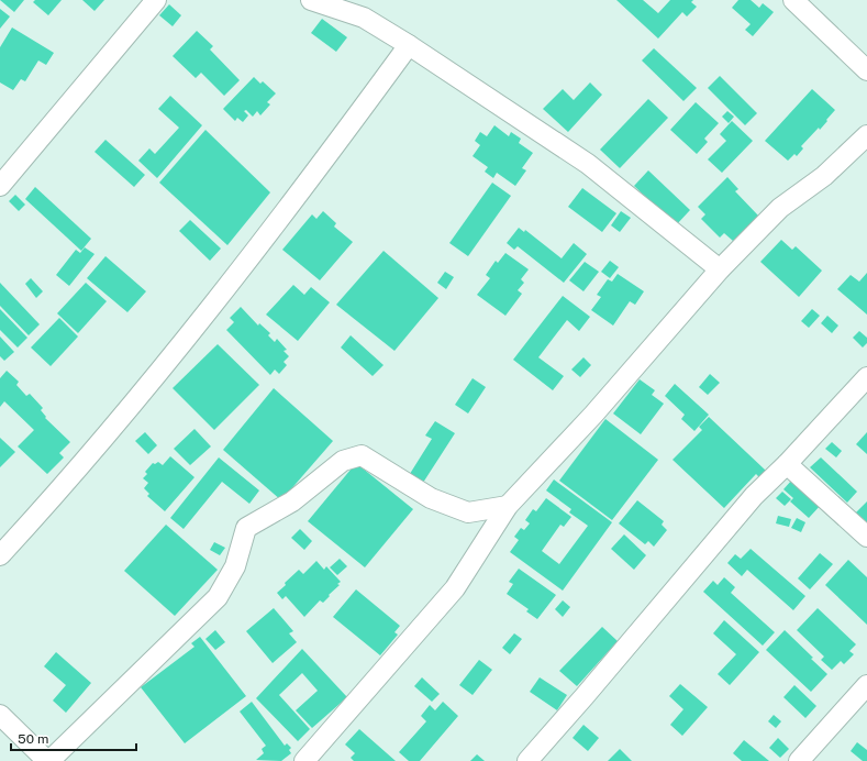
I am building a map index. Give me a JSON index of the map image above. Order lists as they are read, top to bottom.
{
  "scale_bar": "50 m"
}
